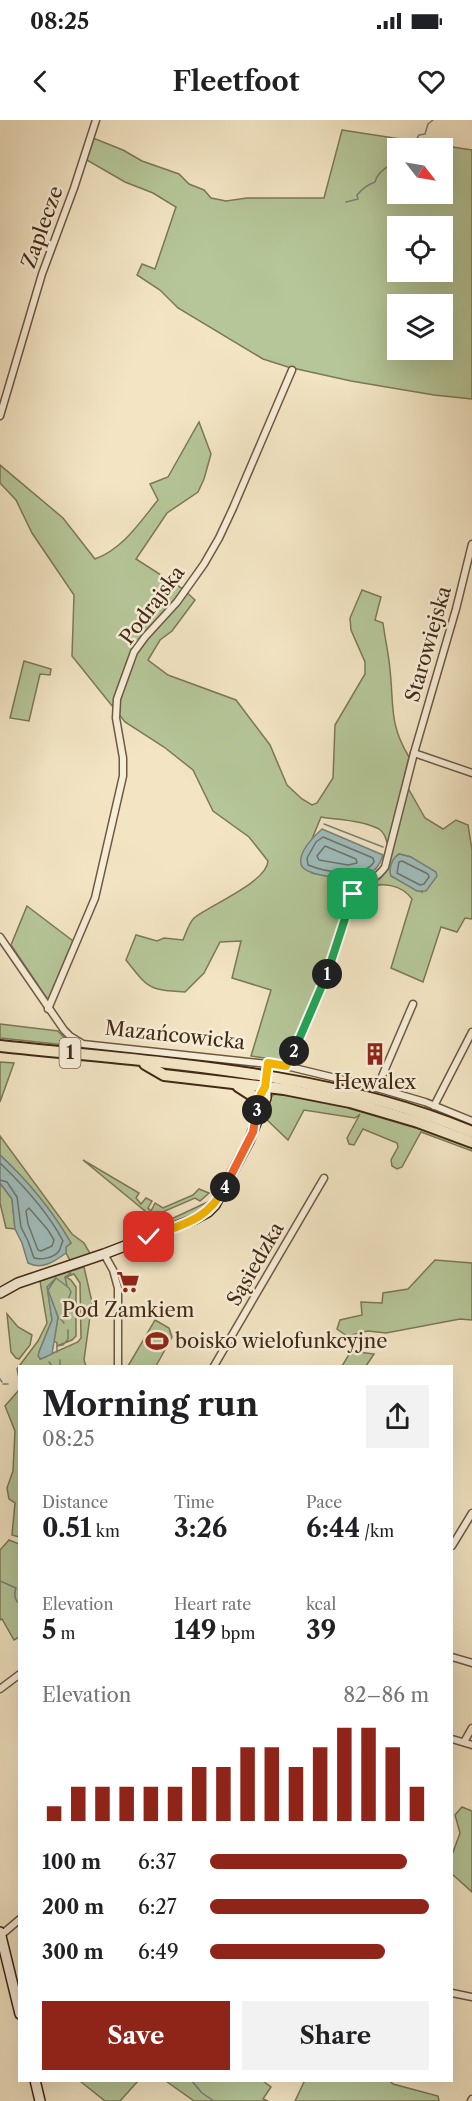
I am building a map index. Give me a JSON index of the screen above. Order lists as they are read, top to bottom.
{
  "streets": {
    "main road": ["1"],
    "street": [
      "Zaplecze",
      "Podrajska",
      "Starowiejska",
      "Mazańcowicka",
      "Sąsiedzka"
    ]
  },
  "crossings": [
    ["Podrajska", "Mazańcowicka"],
    ["Mazańcowicka", "1"]
  ],
  "places": {
    "building": ["Hewalex"],
    "supermarket": ["Pod Zamkiem"],
    "sports": ["boisko wielofunkcyjne"]
  },
  "north": "bottom right",
  "page": {
    "status": "08:25",
    "header": "Fleetfoot",
    "pins": [
      "1",
      "2",
      "3",
      "4"
    ],
    "heading": ["Morning run", "08:25"],
    "stats": [
      ["Distance", "0.51 km"],
      ["Time", "3:26"],
      ["Pace", "6:44 /km"],
      ["Elevation", "5 m"],
      ["Heart rate", "149 bpm"],
      ["kcal", "39"]
    ],
    "chart": ["Elevation", "82–86 m"],
    "list": [
      {
        "name": "100 m",
        "note": "6:37"
      },
      {
        "name": "200 m",
        "note": "6:27"
      },
      {
        "name": "300 m",
        "note": "6:49"
      }
    ],
    "buttons": ["Save", "Share"]
  }
}
